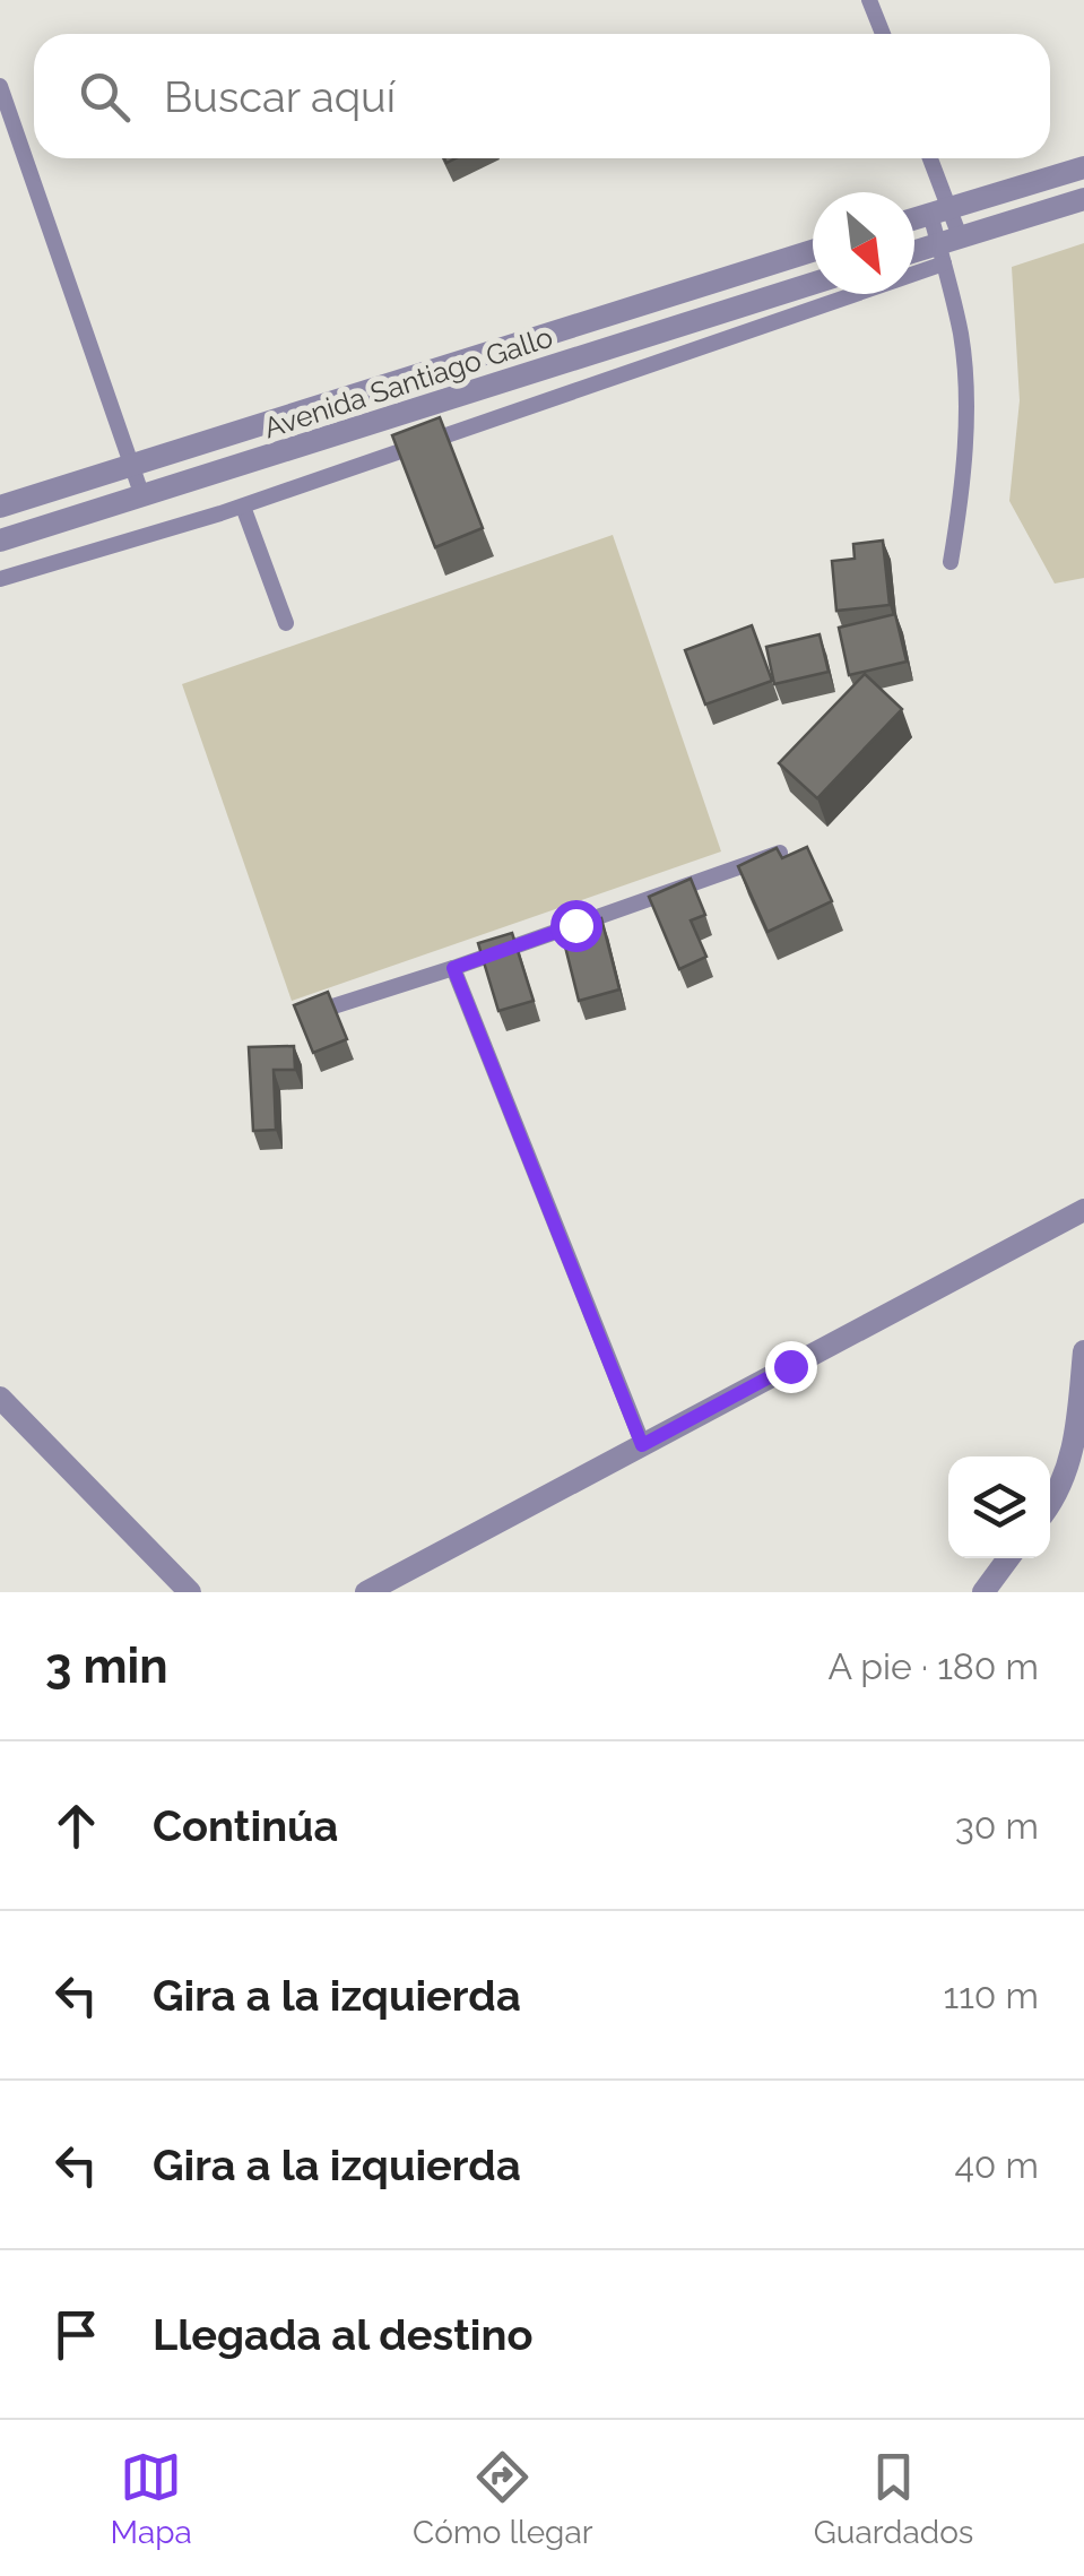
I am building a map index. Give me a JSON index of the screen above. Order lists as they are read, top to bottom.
{
  "streets": {
    "street": ["Avenida Santiago Gallo"]
  },
  "north": "bottom right",
  "page": {
    "search": "Buscar aquí",
    "heading": ["3 min", "A pie · 180 m"],
    "list": [
      ["Continúa", "30 m"],
      ["Gira a la izquierda", "110 m"],
      ["Gira a la izquierda", "40 m"],
      "Llegada al destino"
    ],
    "nav": ["Mapa", "Cómo llegar", "Guardados"]
  }
}
